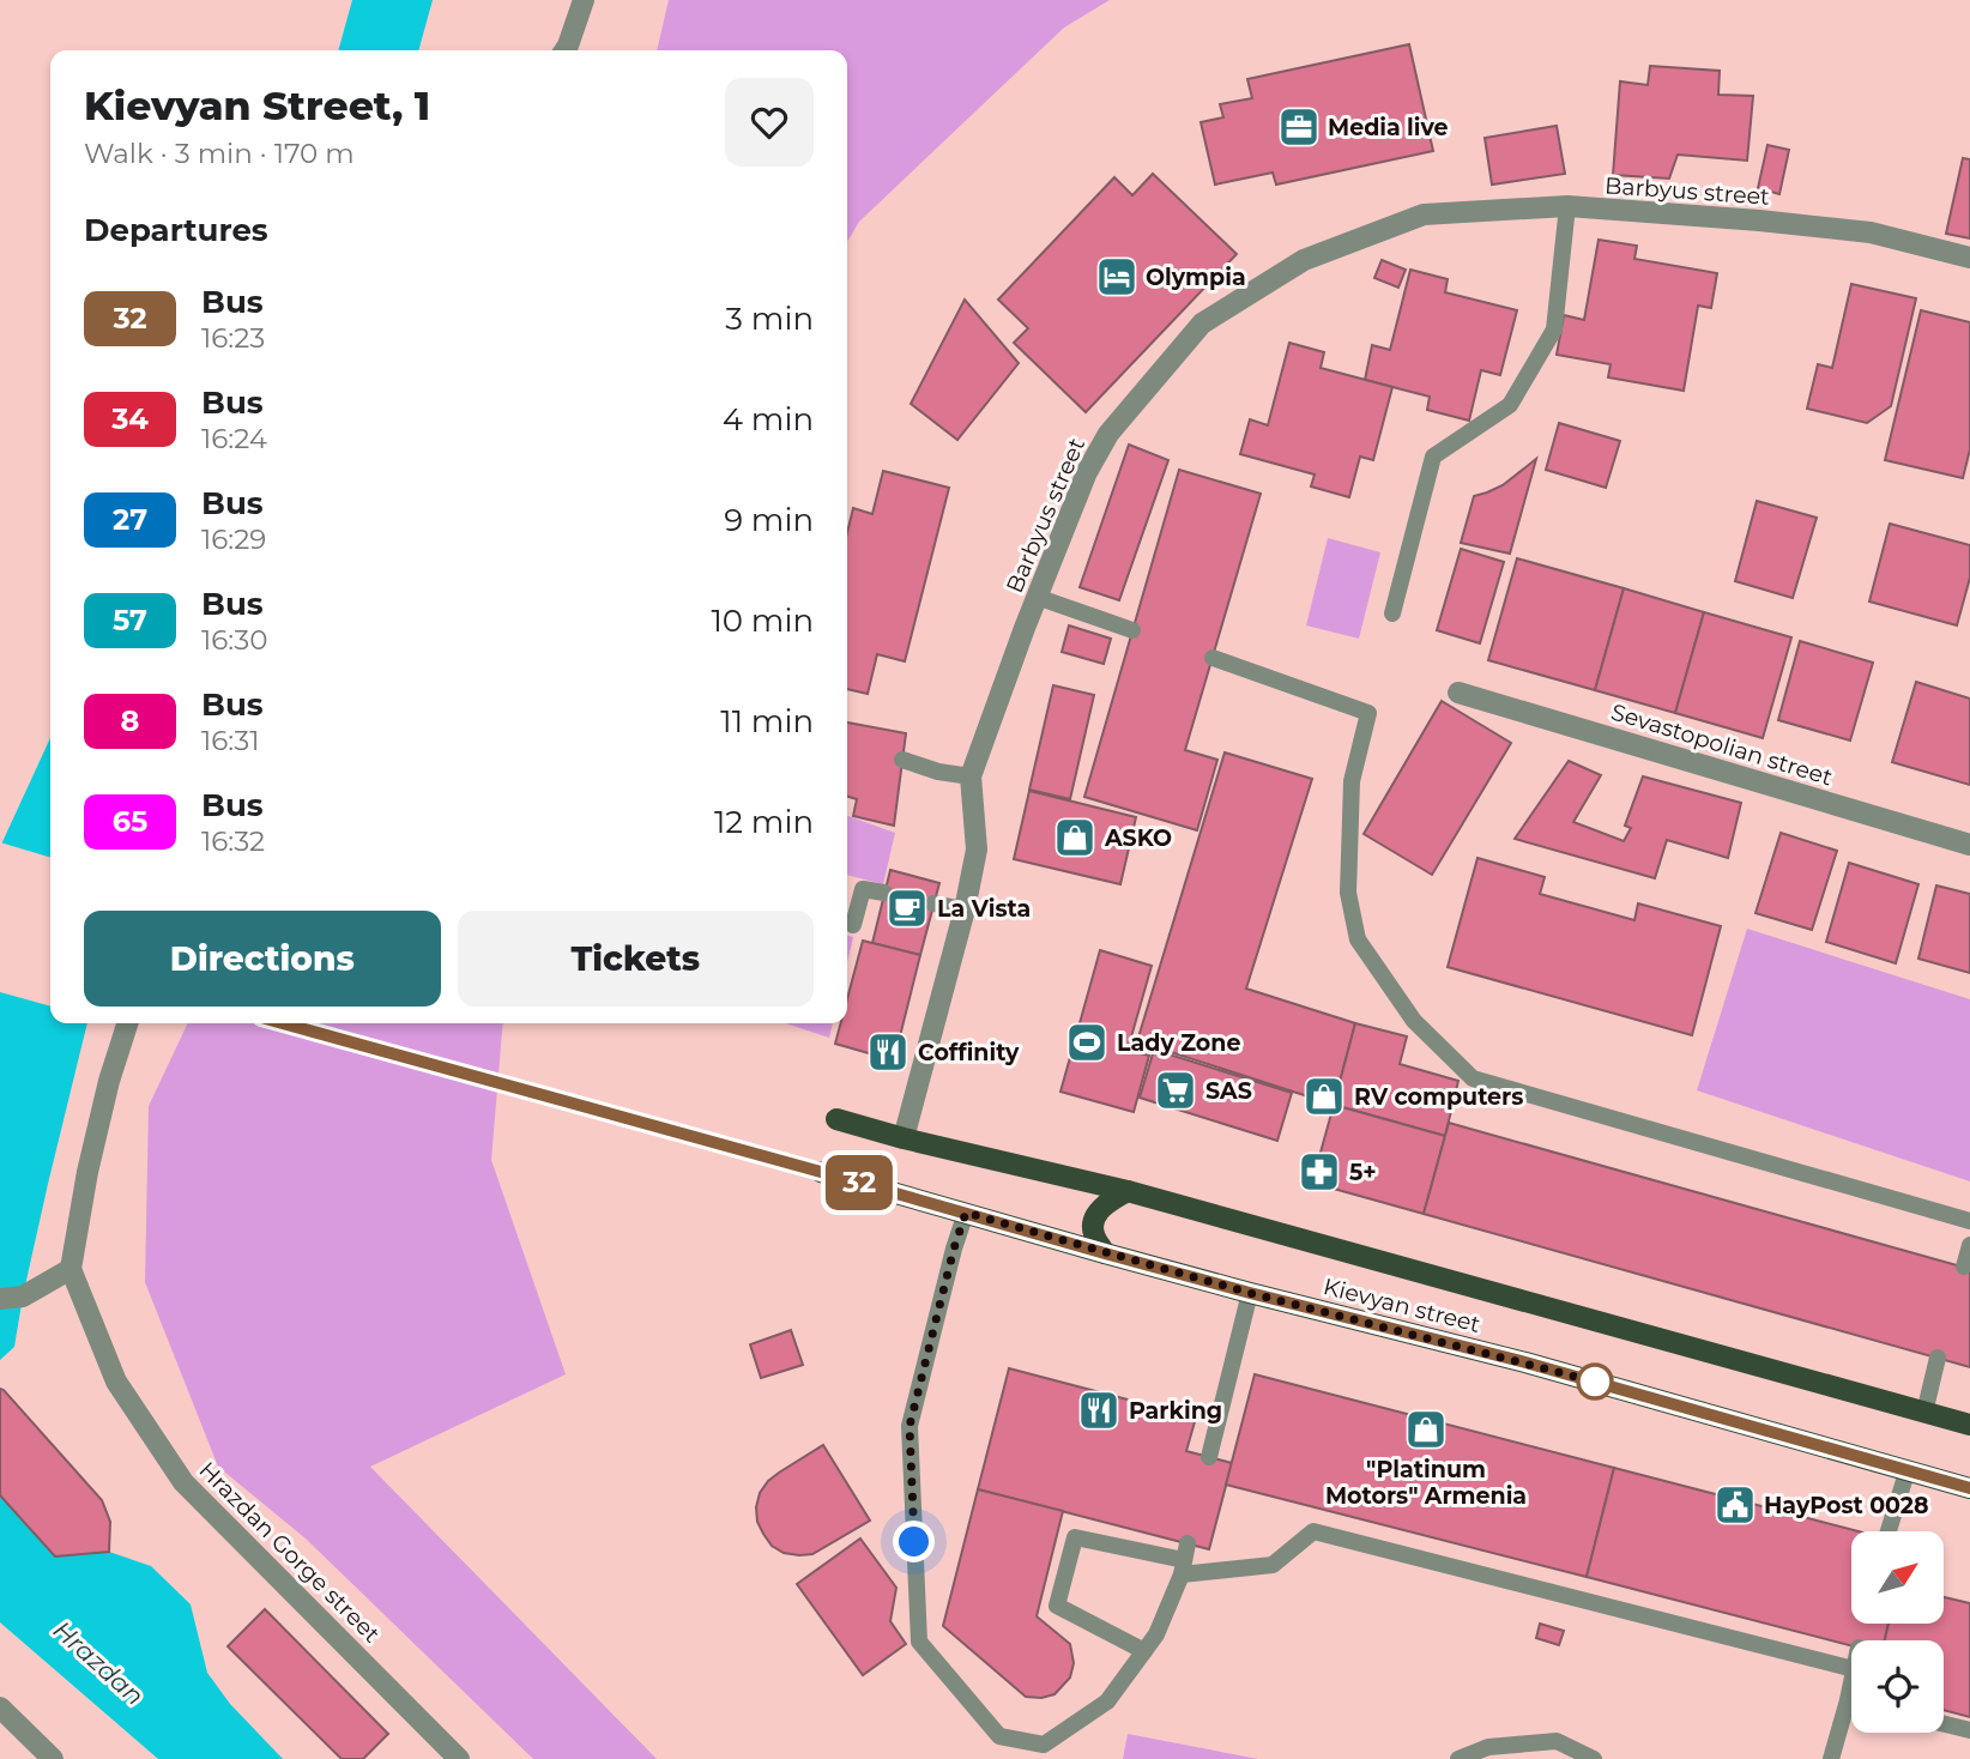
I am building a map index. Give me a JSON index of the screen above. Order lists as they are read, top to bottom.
{
  "streets": {
    "main road": ["Kievyan street"],
    "street": ["Barbyus street", "Sevastopolian street", "Hrazdan Gorge street"]
  },
  "crossings": [
    ["Barbyus street", "Kievyan street"]
  ],
  "water": ["Hrazdan"],
  "places": {
    "office": ["Media live"],
    "hotel": ["Olympia"],
    "shop": ["ASKO", "RV computers", "\"Platinum Motors\" Armenia"],
    "cafe": ["La Vista"],
    "sports": ["Lady Zone"],
    "restaurant": ["Coffinity", "Parking"],
    "supermarket": ["SAS"],
    "pharmacy": ["5+"],
    "public building": ["HayPost 0028"]
  },
  "lines": ["bus line 32"],
  "north": "top right",
  "page": {
    "on_map": "32",
    "heading": [
      ["Kievyan Street, 1", "Walk · 3 min · 170 m"],
      "Departures"
    ],
    "list": [
      {
        "mark": "32",
        "name": "Bus",
        "note": "16:23",
        "value": "3 min"
      },
      {
        "mark": "34",
        "name": "Bus",
        "note": "16:24",
        "value": "4 min"
      },
      {
        "mark": "27",
        "name": "Bus",
        "note": "16:29",
        "value": "9 min"
      },
      {
        "mark": "57",
        "name": "Bus",
        "note": "16:30",
        "value": "10 min"
      },
      {
        "mark": "8",
        "name": "Bus",
        "note": "16:31",
        "value": "11 min"
      },
      {
        "mark": "65",
        "name": "Bus",
        "note": "16:32",
        "value": "12 min"
      }
    ],
    "buttons": ["Directions", "Tickets"]
  }
}
